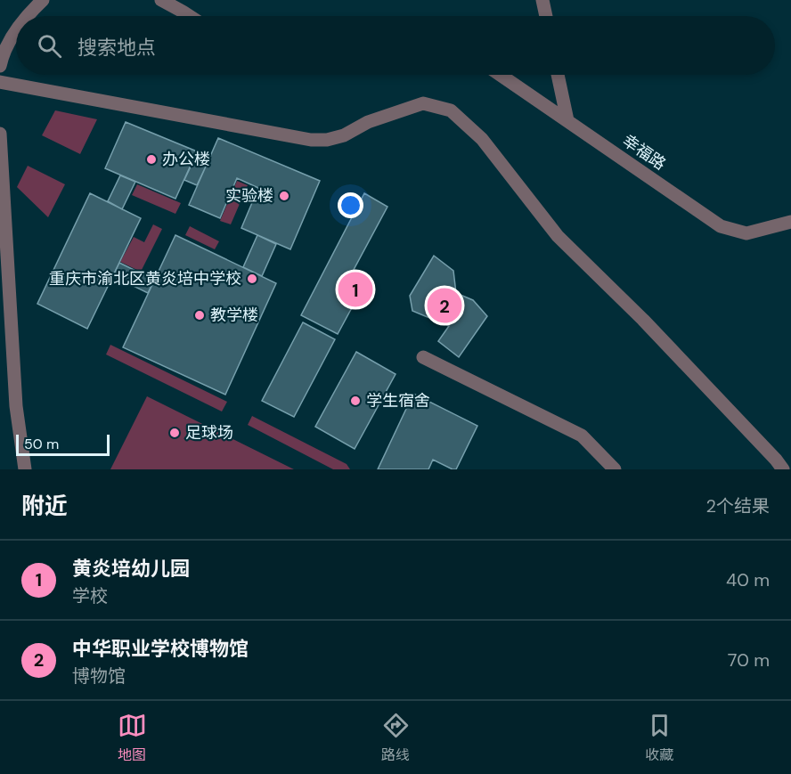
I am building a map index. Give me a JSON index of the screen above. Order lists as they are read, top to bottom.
{
  "streets": {
    "street": ["幸福路"]
  },
  "places": [
    "办公楼",
    "实验楼",
    "重庆市渝北区黄炎培中学校",
    "教学楼",
    "学生宿舍",
    "足球场"
  ],
  "scale_bar": "50 m",
  "page": {
    "search": "搜索地点",
    "pins": ["1", "2"],
    "scale": "50 m",
    "heading": ["附近", "2个结果"],
    "list": [
      {
        "mark": "1",
        "name": "黄炎培幼儿园",
        "note": "学校",
        "value": "40 m"
      },
      {
        "mark": "2",
        "name": "中华职业学校博物馆",
        "note": "博物馆",
        "value": "70 m"
      }
    ],
    "nav": ["地图", "路线", "收藏"]
  }
}
